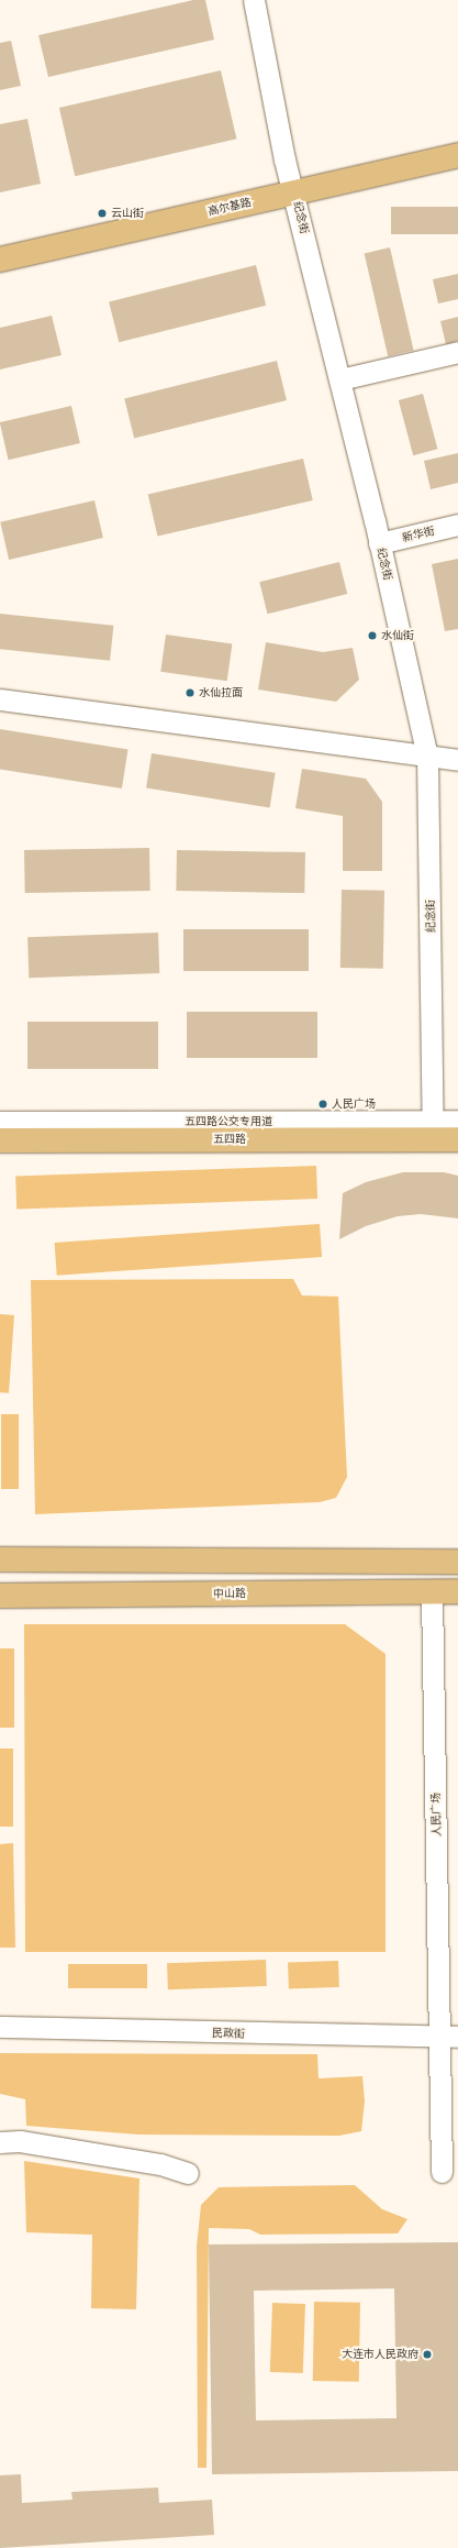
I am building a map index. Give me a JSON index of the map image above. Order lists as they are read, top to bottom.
{
  "streets": {
    "main road": ["高尔基路", "五四路", "中山路"],
    "street": [
      "纪念街",
      "新华街",
      "五四路公交专用道",
      "人民广场",
      "民政街"
    ]
  },
  "crossings": [
    ["高尔基路", "纪念街"],
    ["纪念街", "新华街"],
    ["纪念街", "五四路公交专用道"],
    ["纪念街", "五四路"],
    ["五四路公交专用道", "五四路"],
    ["中山路", "人民广场"],
    ["人民广场", "民政街"]
  ],
  "places": [
    "云山街",
    "水仙街",
    "水仙拉面",
    "人民广场",
    "大连市人民政府"
  ]
}
